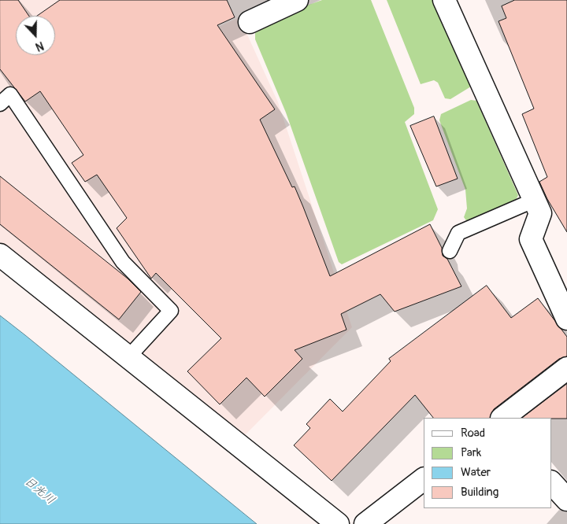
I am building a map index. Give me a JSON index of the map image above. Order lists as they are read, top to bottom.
{
  "water": ["日光川"],
  "legend": [
    "Road",
    "Park",
    "Water",
    "Building"
  ],
  "north": "bottom"
}
